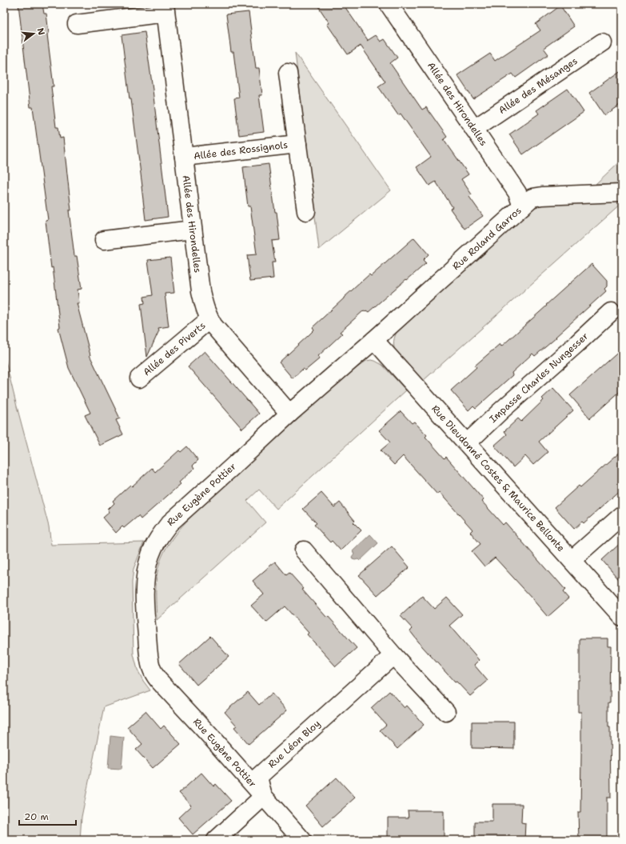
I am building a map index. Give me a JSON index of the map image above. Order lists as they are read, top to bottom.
{
  "streets": {
    "street": [
      "Allée des Mésanges",
      "Allée des Hirondelles",
      "Allée des Rossignols",
      "Rue Roland Garros",
      "Allée des Piverts",
      "Impasse Charles Nungesser",
      "Rue Dieudonné Costes & Maurice Bellonte",
      "Rue Eugène Pottier",
      "Rue Léon Bloy"
    ]
  },
  "crossings": [
    ["Allée des Mésanges", "Allée des Hirondelles"],
    ["Allée des Hirondelles", "Allée des Rossignols"],
    ["Allée des Hirondelles", "Rue Roland Garros"],
    ["Allée des Hirondelles", "Allée des Piverts"],
    ["Allée des Hirondelles", "Rue Eugène Pottier"],
    ["Rue Roland Garros", "Rue Dieudonné Costes & Maurice Bellonte"],
    ["Rue Roland Garros", "Rue Eugène Pottier"],
    ["Impasse Charles Nungesser", "Rue Dieudonné Costes & Maurice Bellonte"],
    ["Rue Dieudonné Costes & Maurice Bellonte", "Rue Eugène Pottier"],
    ["Rue Eugène Pottier", "Rue Léon Bloy"]
  ],
  "scale_bar": "20 m",
  "north": "right"
}
